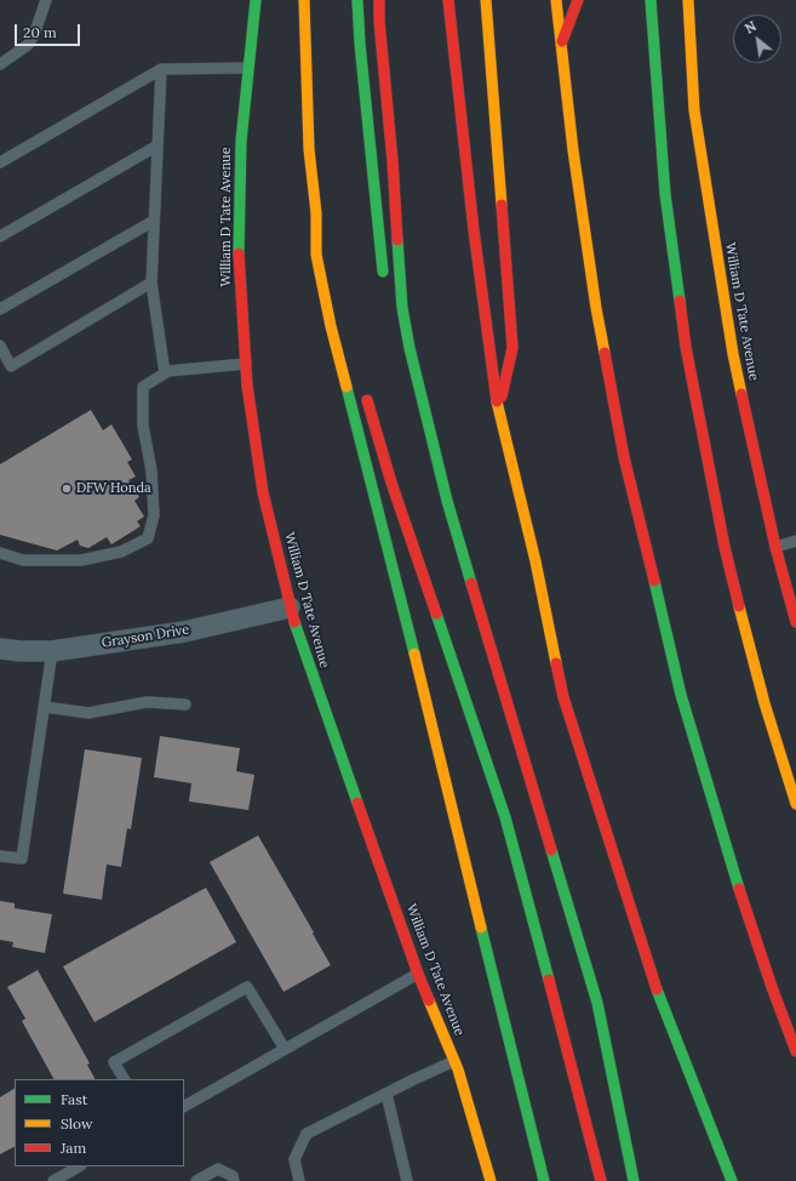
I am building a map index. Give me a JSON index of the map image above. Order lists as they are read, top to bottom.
{
  "streets": {
    "main road": ["William D Tate Avenue"],
    "street": ["Grayson Drive"]
  },
  "crossings": [
    ["William D Tate Avenue", "Grayson Drive"]
  ],
  "places": ["DFW Honda"],
  "legend": ["Fast", "Slow", "Jam"],
  "scale_bar": "20 m",
  "north": "top left"
}
